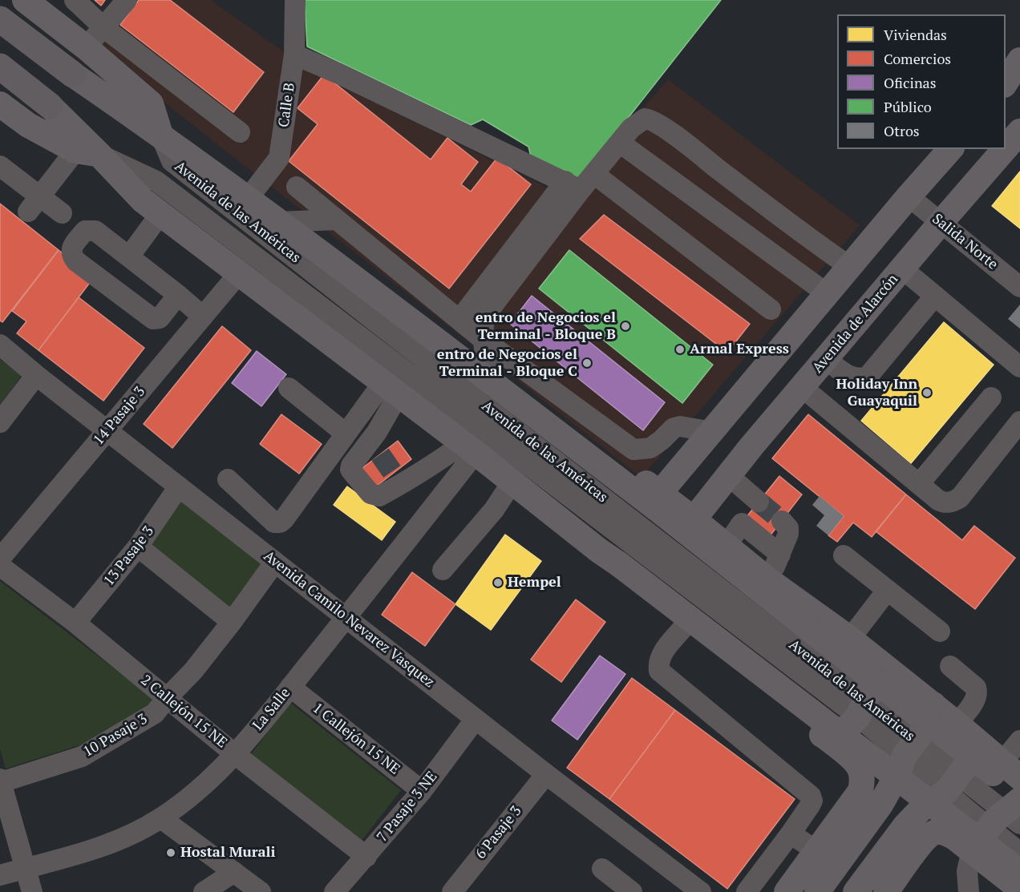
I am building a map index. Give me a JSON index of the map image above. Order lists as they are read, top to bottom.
{
  "streets": {
    "main road": ["Avenida de las Américas", "Avenida de Alarcón"],
    "street": [
      "Calle B",
      "Salida Norte",
      "14 Pasaje 3",
      "13 Pasaje 3",
      "Avenida Camilo Nevarez Vasquez",
      "La Salle",
      "2 Callejón 15 NE",
      "10 Pasaje 3",
      "1 Callejón 15 NE",
      "7 Pasaje 3 NE",
      "6 Pasaje 3"
    ]
  },
  "crossings": [
    ["Calle B", "Avenida de las Américas"],
    ["Salida Norte", "Avenida de Alarcón"],
    ["14 Pasaje 3", "Avenida Camilo Nevarez Vasquez"],
    ["13 Pasaje 3", "Avenida Camilo Nevarez Vasquez"],
    ["13 Pasaje 3", "2 Callejón 15 NE"],
    ["Avenida Camilo Nevarez Vasquez", "La Salle"],
    ["Avenida Camilo Nevarez Vasquez", "10 Pasaje 3"],
    ["Avenida Camilo Nevarez Vasquez", "7 Pasaje 3 NE"],
    ["Avenida Camilo Nevarez Vasquez", "6 Pasaje 3"],
    ["La Salle", "2 Callejón 15 NE"],
    ["La Salle", "1 Callejón 15 NE"],
    ["2 Callejón 15 NE", "10 Pasaje 3"],
    ["2 Callejón 15 NE", "7 Pasaje 3 NE"],
    ["1 Callejón 15 NE", "7 Pasaje 3 NE"]
  ],
  "places": [
    "entro de Negocios el Terminal - Bloque B",
    "Armal Express",
    "entro de Negocios el Terminal - Bloque C",
    "Holiday Inn Guayaquil",
    "Hempel",
    "Hostal Murali"
  ],
  "legend": [
    "Viviendas",
    "Comercios",
    "Oficinas",
    "Público",
    "Otros"
  ]
}
